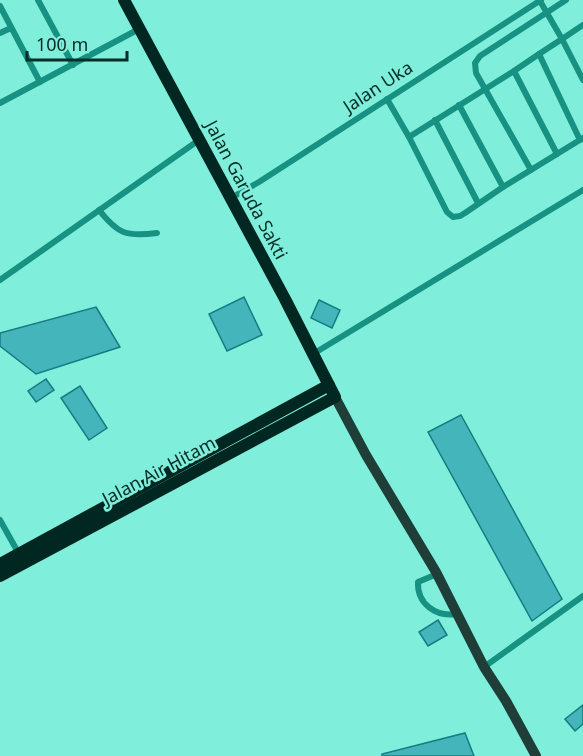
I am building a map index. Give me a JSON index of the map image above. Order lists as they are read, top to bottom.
{
  "streets": {
    "highway": ["Jalan Garuda Sakti", "Jalan Air Hitam"],
    "street": ["Jalan Uka"]
  },
  "crossings": [
    ["Jalan Uka", "Jalan Garuda Sakti"],
    ["Jalan Garuda Sakti", "Jalan Air Hitam"]
  ],
  "scale_bar": "100 m"
}
